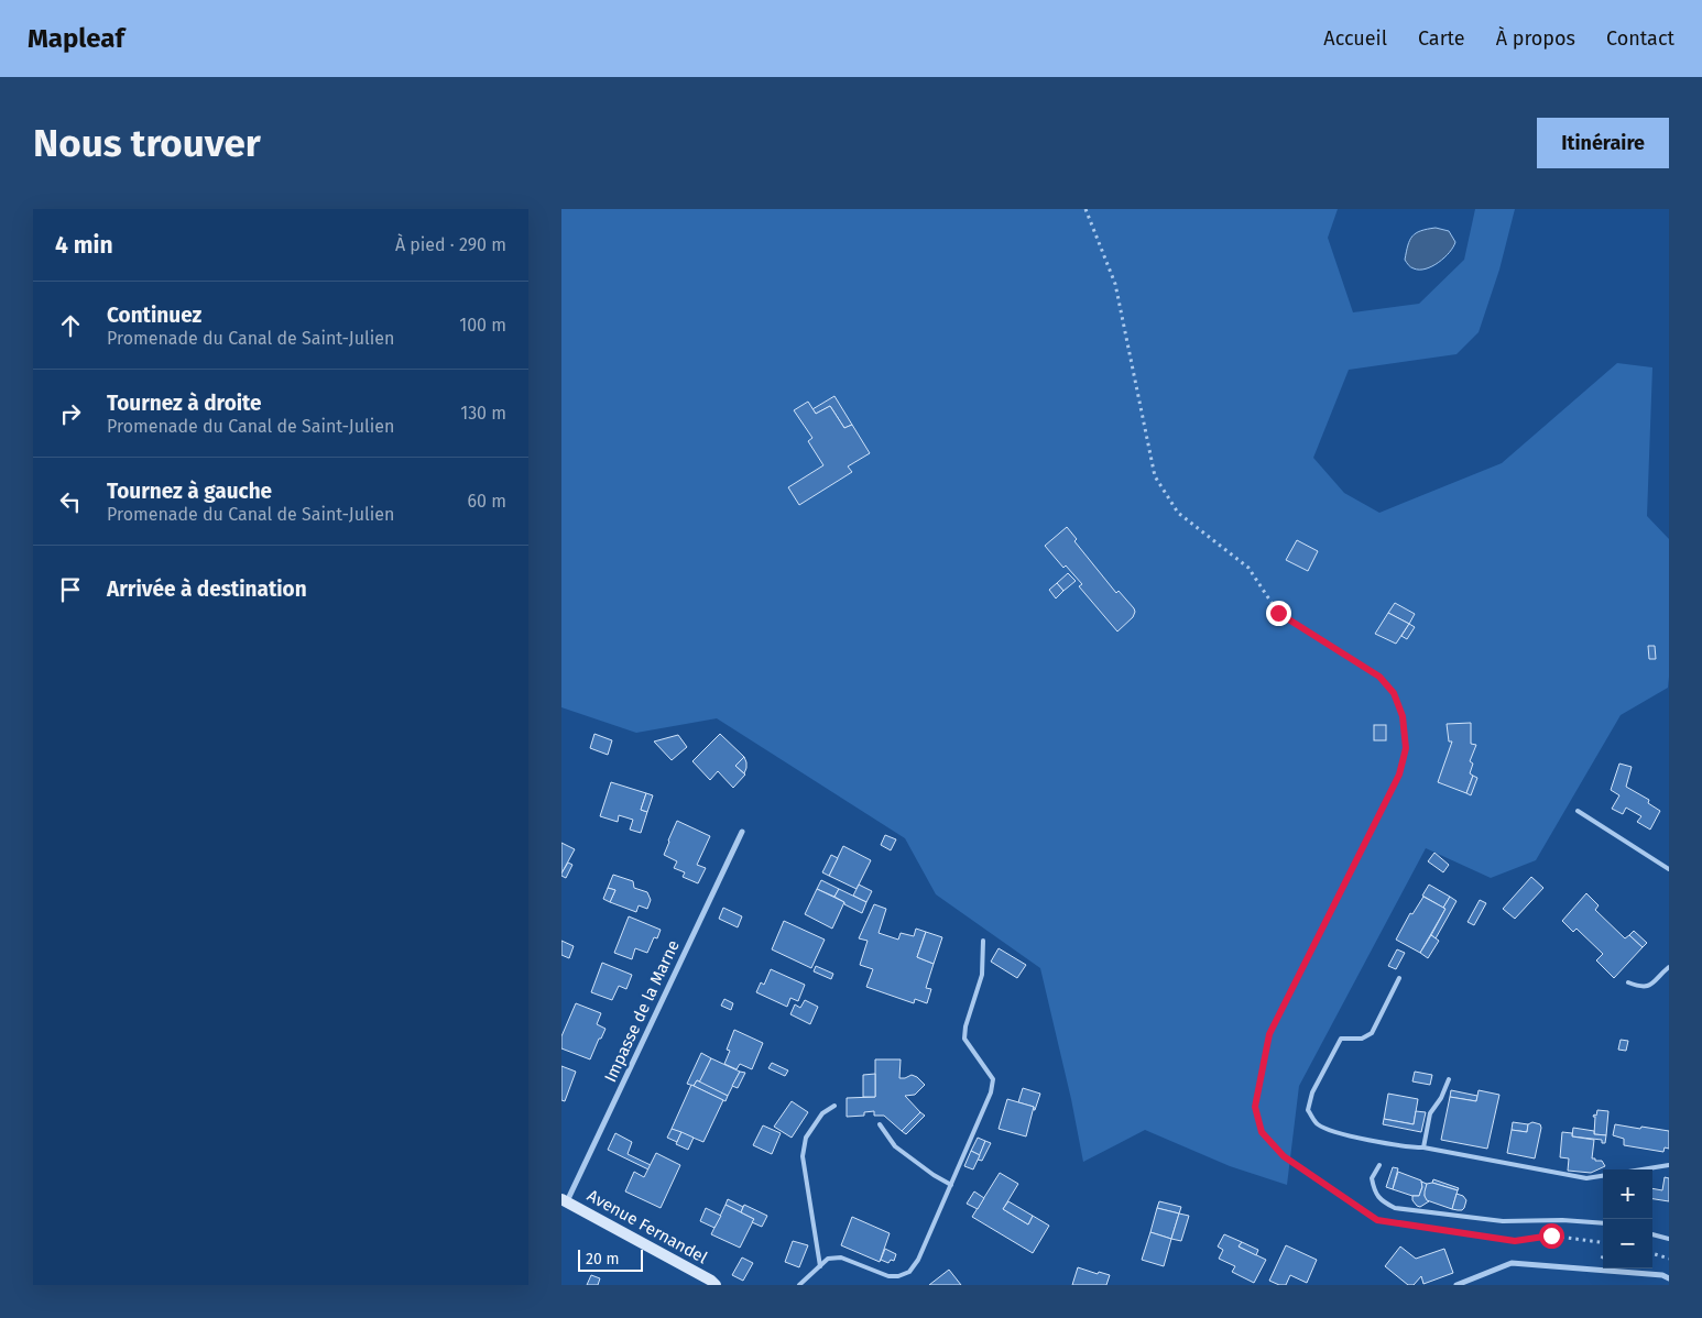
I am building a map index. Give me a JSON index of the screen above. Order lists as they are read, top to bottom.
{
  "streets": {
    "main road": ["Avenue Fernandel"],
    "street": ["Impasse de la Marne"]
  },
  "crossings": [
    ["Impasse de la Marne", "Avenue Fernandel"]
  ],
  "scale_bar": "20 m",
  "page": {
    "header": "Mapleaf",
    "nav": [
      "Accueil",
      "Carte",
      "À propos",
      "Contact"
    ],
    "buttons": "Itinéraire",
    "title": "Nous trouver",
    "heading": ["4 min", "À pied · 290 m"],
    "list": [
      ["Continuez", "Promenade du Canal de Saint-Julien", "100 m"],
      ["Tournez à droite", "Promenade du Canal de Saint-Julien", "130 m"],
      ["Tournez à gauche", "Promenade du Canal de Saint-Julien", "60 m"],
      "Arrivée à destination"
    ],
    "map_buttons": ["+", "−"],
    "scale": "20 m"
  }
}
